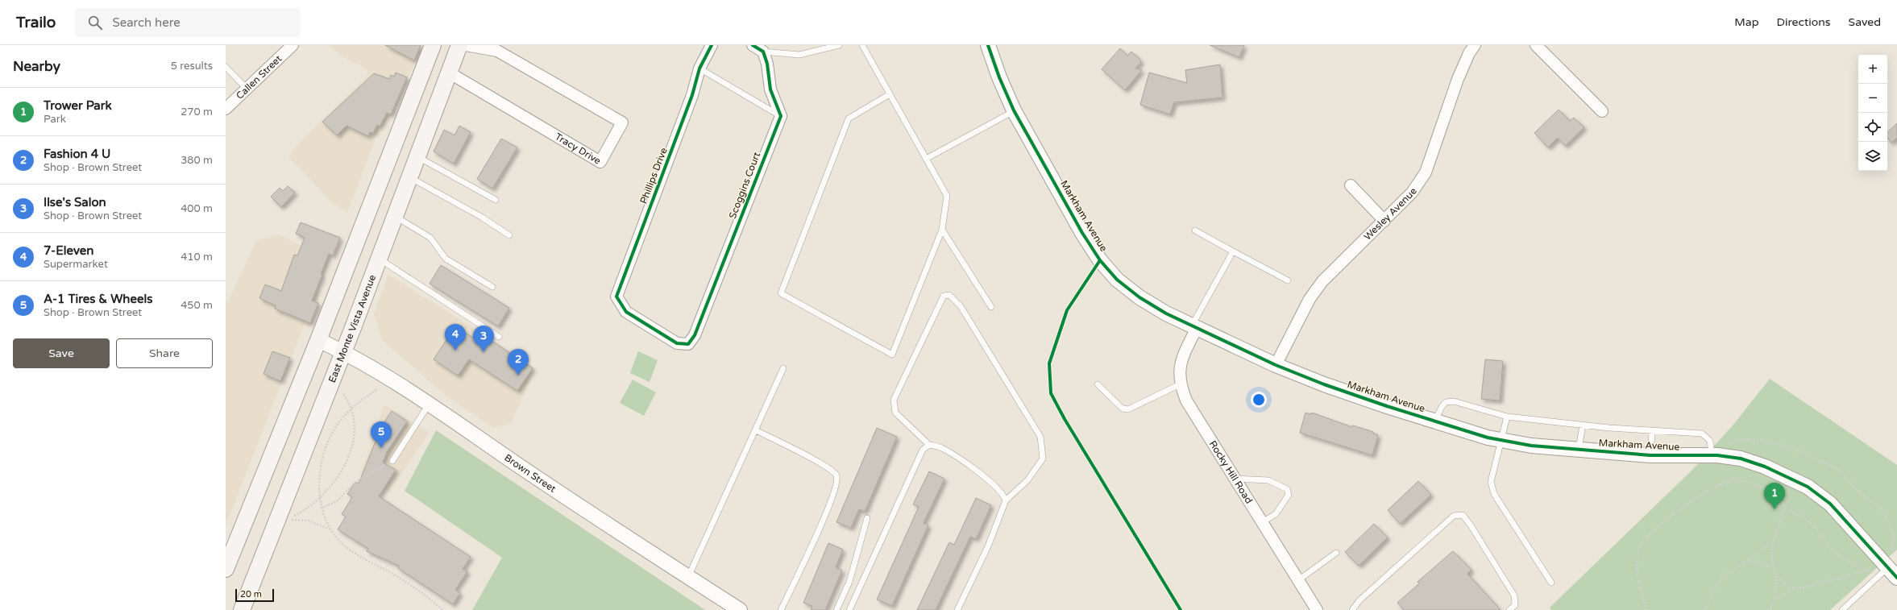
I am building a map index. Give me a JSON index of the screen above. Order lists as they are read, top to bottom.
{
  "streets": {
    "main road": ["East Monte Vista Avenue"],
    "street": [
      "Callen Street",
      "Tracy Drive",
      "Phillips Drive",
      "Scoggins Court",
      "Wesley Avenue",
      "Markham Avenue",
      "Rocky Hill Road",
      "Brown Street"
    ]
  },
  "crossings": [
    ["Tracy Drive", "East Monte Vista Avenue"],
    ["Phillips Drive", "Scoggins Court"],
    ["Wesley Avenue", "Markham Avenue"],
    ["Markham Avenue", "Rocky Hill Road"],
    ["East Monte Vista Avenue", "Brown Street"]
  ],
  "scale_bar": "20 m",
  "page": {
    "header": "Trailo",
    "search": "Search here",
    "nav": ["Map", "Directions", "Saved"],
    "heading": ["Nearby", "5 results"],
    "map_buttons": ["+", "−"],
    "list": [
      {
        "mark": "1",
        "name": "Trower Park",
        "note": "Park",
        "value": "270 m"
      },
      {
        "mark": "2",
        "name": "Fashion 4 U",
        "note": "Shop · Brown Street",
        "value": "380 m"
      },
      {
        "mark": "3",
        "name": "Ilse's Salon",
        "note": "Shop · Brown Street",
        "value": "400 m"
      },
      {
        "mark": "4",
        "name": "7-Eleven",
        "note": "Supermarket",
        "value": "410 m"
      },
      {
        "mark": "5",
        "name": "A-1 Tires & Wheels",
        "note": "Shop · Brown Street",
        "value": "450 m"
      }
    ],
    "pins": [
      "4",
      "3",
      "2",
      "5",
      "1"
    ],
    "buttons": ["Save", "Share"],
    "scale": "20 m"
  }
}
